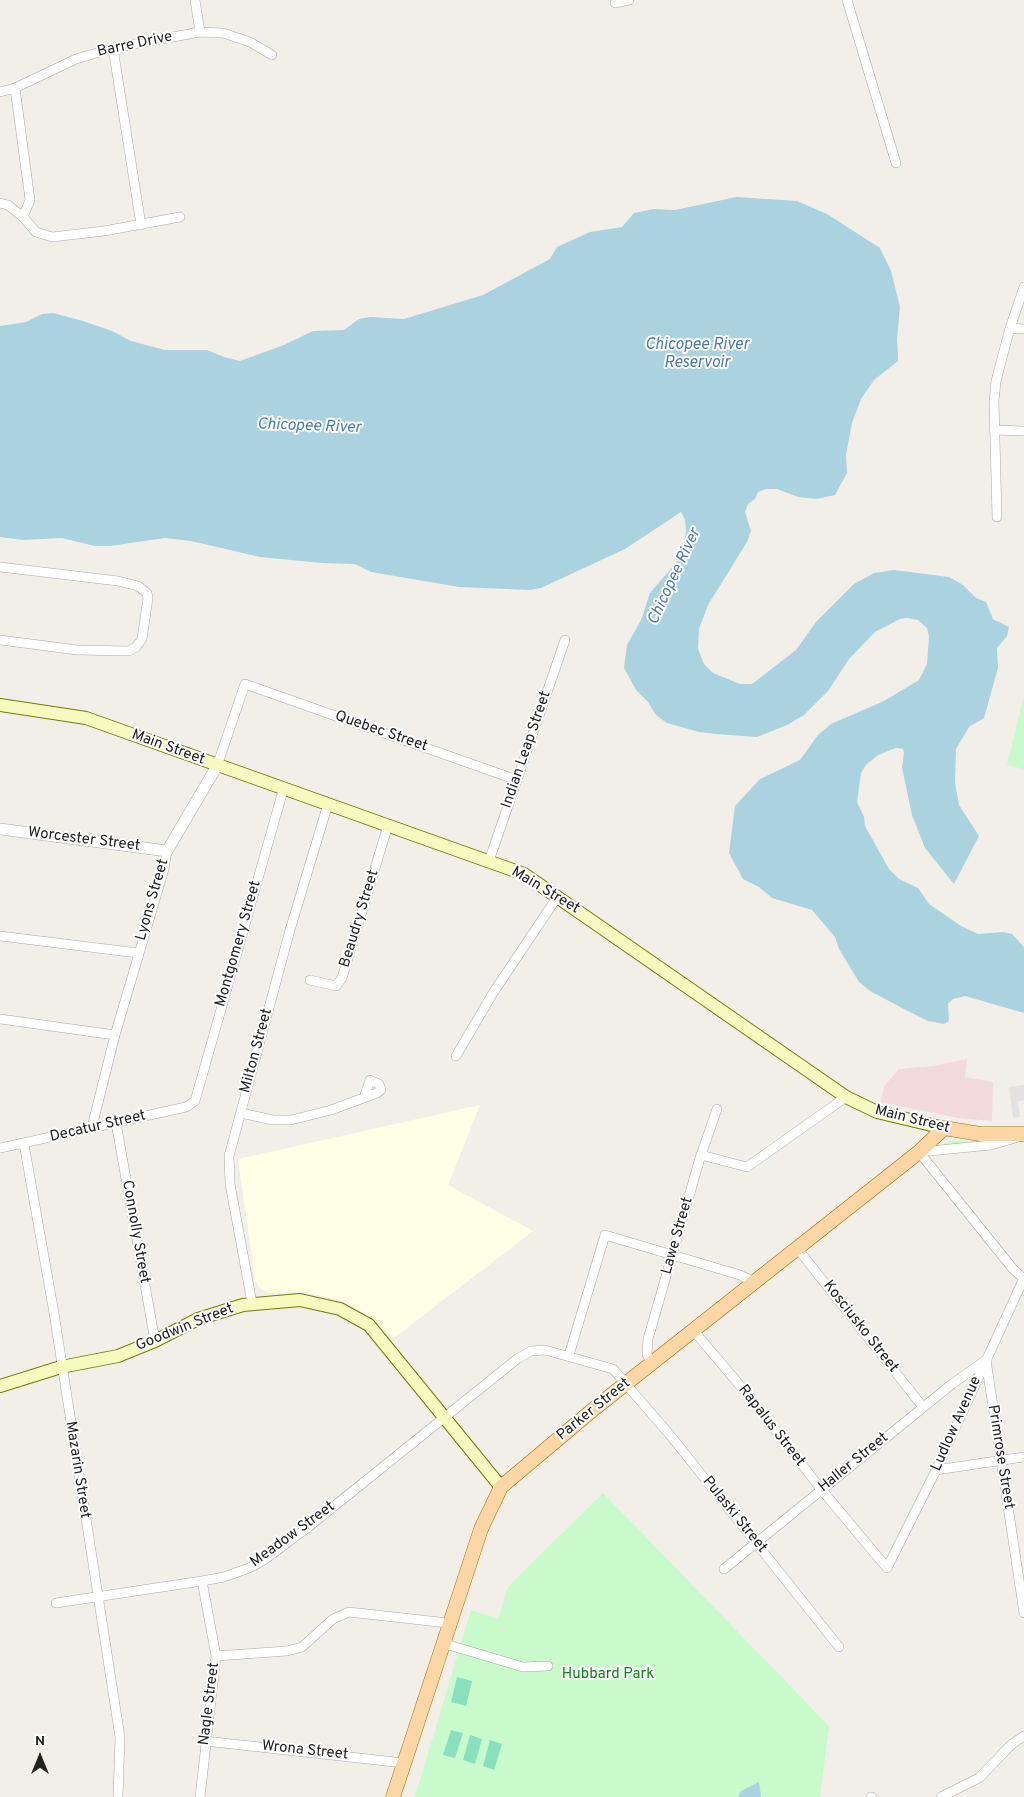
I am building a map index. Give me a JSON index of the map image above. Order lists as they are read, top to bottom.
{
  "streets": {
    "main road": ["Main Street", "Goodwin Street", "Parker Street"],
    "street": [
      "Barre Drive",
      "Quebec Street",
      "Indian Leap Street",
      "Worcester Street",
      "Lyons Street",
      "Beaudry Street",
      "Montgomery Street",
      "Milton Street",
      "Decatur Street",
      "Connolly Street",
      "Lawe Street",
      "Kosciusko Street",
      "Ludlow Avenue",
      "Rapalus Street",
      "Primrose Street",
      "Haller Street",
      "Mazarin Street",
      "Pulaski Street",
      "Meadow Street",
      "Nagle Street",
      "Wrona Street"
    ]
  },
  "crossings": [
    ["Quebec Street", "Indian Leap Street"],
    ["Quebec Street", "Lyons Street"],
    ["Main Street", "Indian Leap Street"],
    ["Main Street", "Lyons Street"],
    ["Main Street", "Beaudry Street"],
    ["Main Street", "Montgomery Street"],
    ["Main Street", "Milton Street"],
    ["Main Street", "Parker Street"],
    ["Worcester Street", "Lyons Street"],
    ["Lyons Street", "Decatur Street"],
    ["Montgomery Street", "Decatur Street"],
    ["Milton Street", "Goodwin Street"],
    ["Decatur Street", "Connolly Street"],
    ["Decatur Street", "Mazarin Street"],
    ["Connolly Street", "Goodwin Street"],
    ["Lawe Street", "Parker Street"],
    ["Kosciusko Street", "Parker Street"],
    ["Kosciusko Street", "Haller Street"],
    ["Goodwin Street", "Parker Street"],
    ["Goodwin Street", "Mazarin Street"],
    ["Goodwin Street", "Meadow Street"],
    ["Parker Street", "Rapalus Street"],
    ["Parker Street", "Pulaski Street"],
    ["Parker Street", "Wrona Street"],
    ["Ludlow Avenue", "Rapalus Street"],
    ["Ludlow Avenue", "Primrose Street"],
    ["Ludlow Avenue", "Haller Street"],
    ["Rapalus Street", "Haller Street"],
    ["Primrose Street", "Haller Street"],
    ["Haller Street", "Pulaski Street"],
    ["Mazarin Street", "Meadow Street"],
    ["Pulaski Street", "Meadow Street"],
    ["Meadow Street", "Nagle Street"],
    ["Nagle Street", "Wrona Street"]
  ],
  "water": ["Chicopee River Reservoir", "Chicopee River"],
  "parks": ["Hubbard Park"],
  "north": "top"
}
